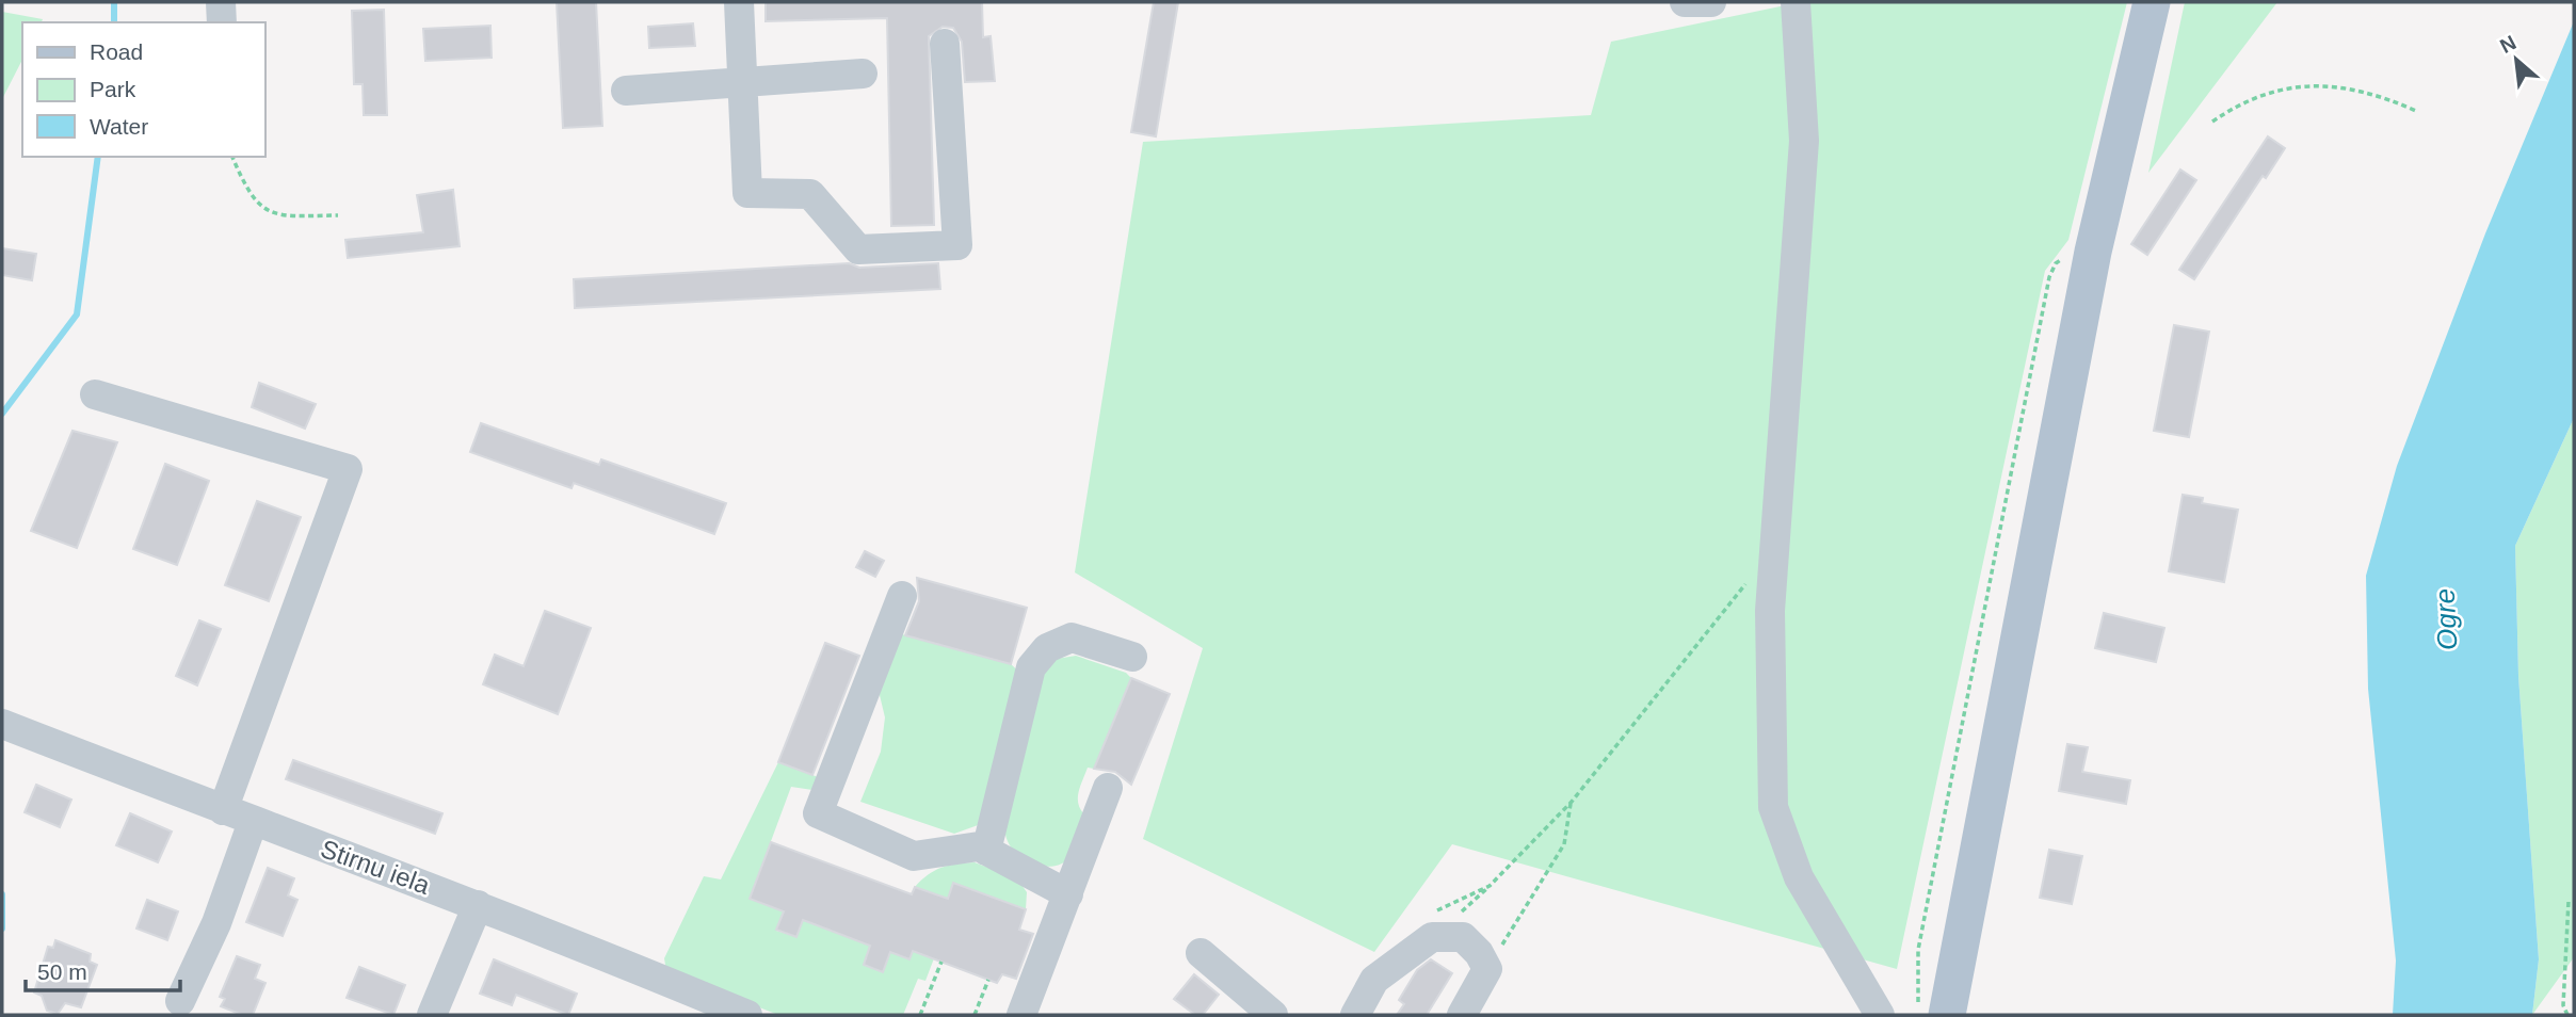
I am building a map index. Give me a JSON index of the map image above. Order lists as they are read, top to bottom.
{
  "streets": {
    "street": ["Stirnu iela"]
  },
  "water": ["Ogre"],
  "legend": ["Road", "Park", "Water"],
  "scale_bar": "50 m",
  "north": "top left"
}
